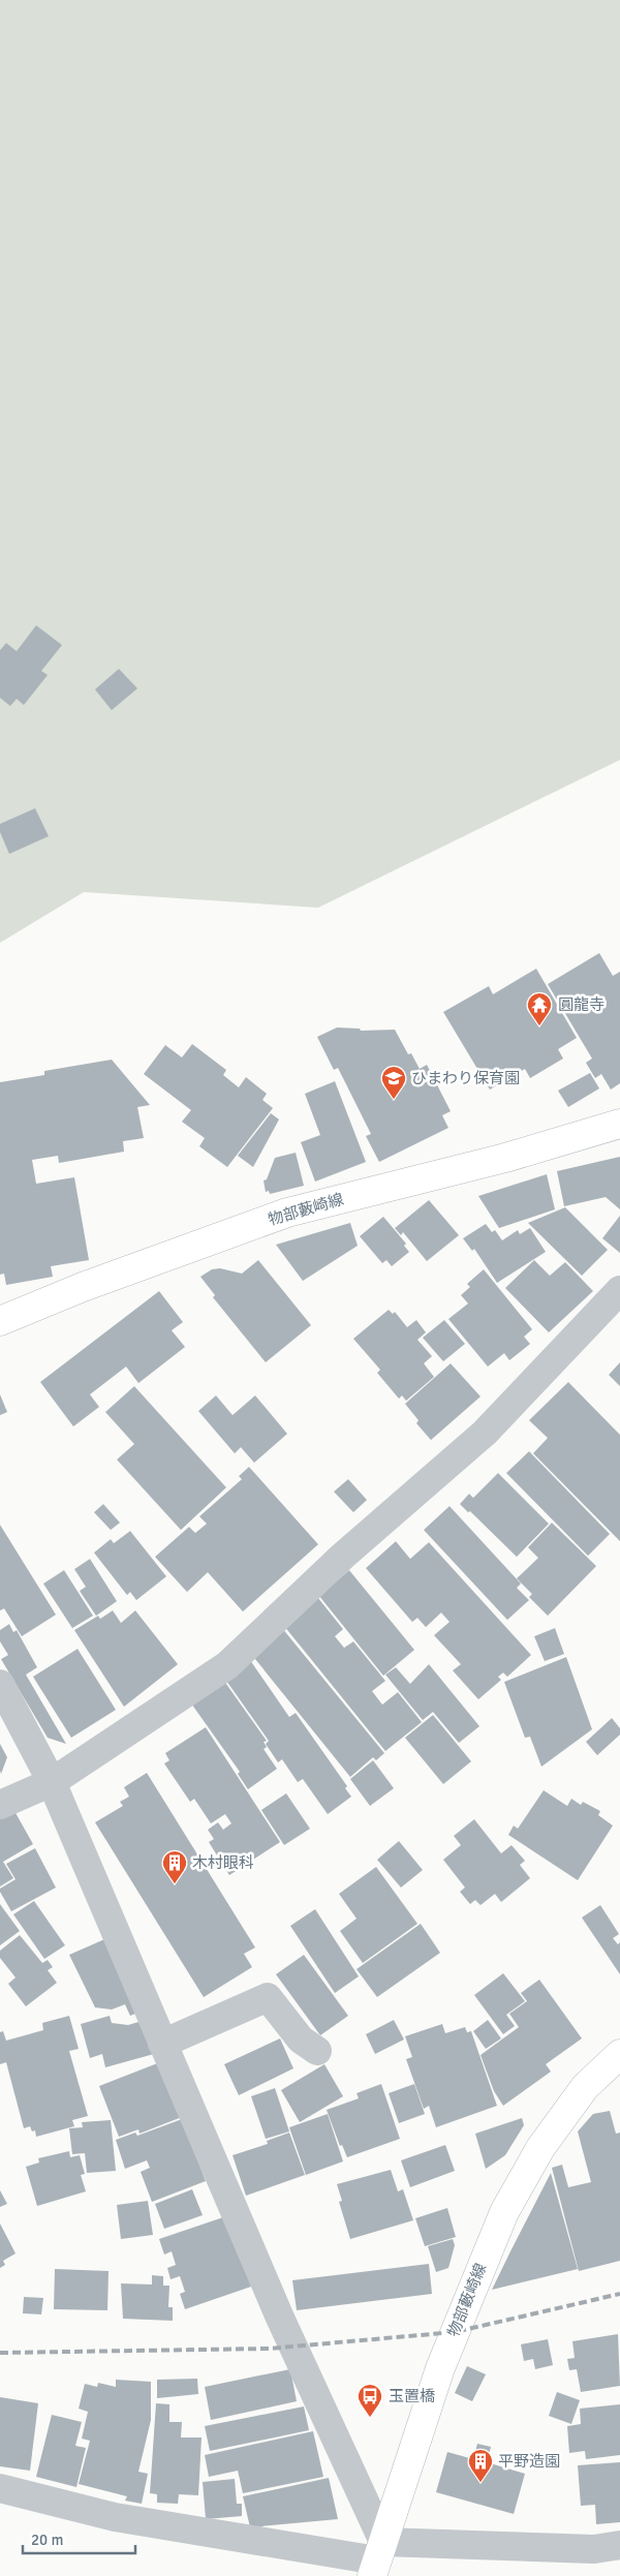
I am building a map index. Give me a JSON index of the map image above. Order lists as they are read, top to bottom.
{
  "streets": {
    "main road": ["物部藪崎線"]
  },
  "places": {
    "temple": ["圓龍寺"],
    "school or university": ["ひまわり保育園"],
    "building": ["木村眼科", "平野造園"],
    "bus stop": ["玉置橋"]
  },
  "scale_bar": "20 m"
}
